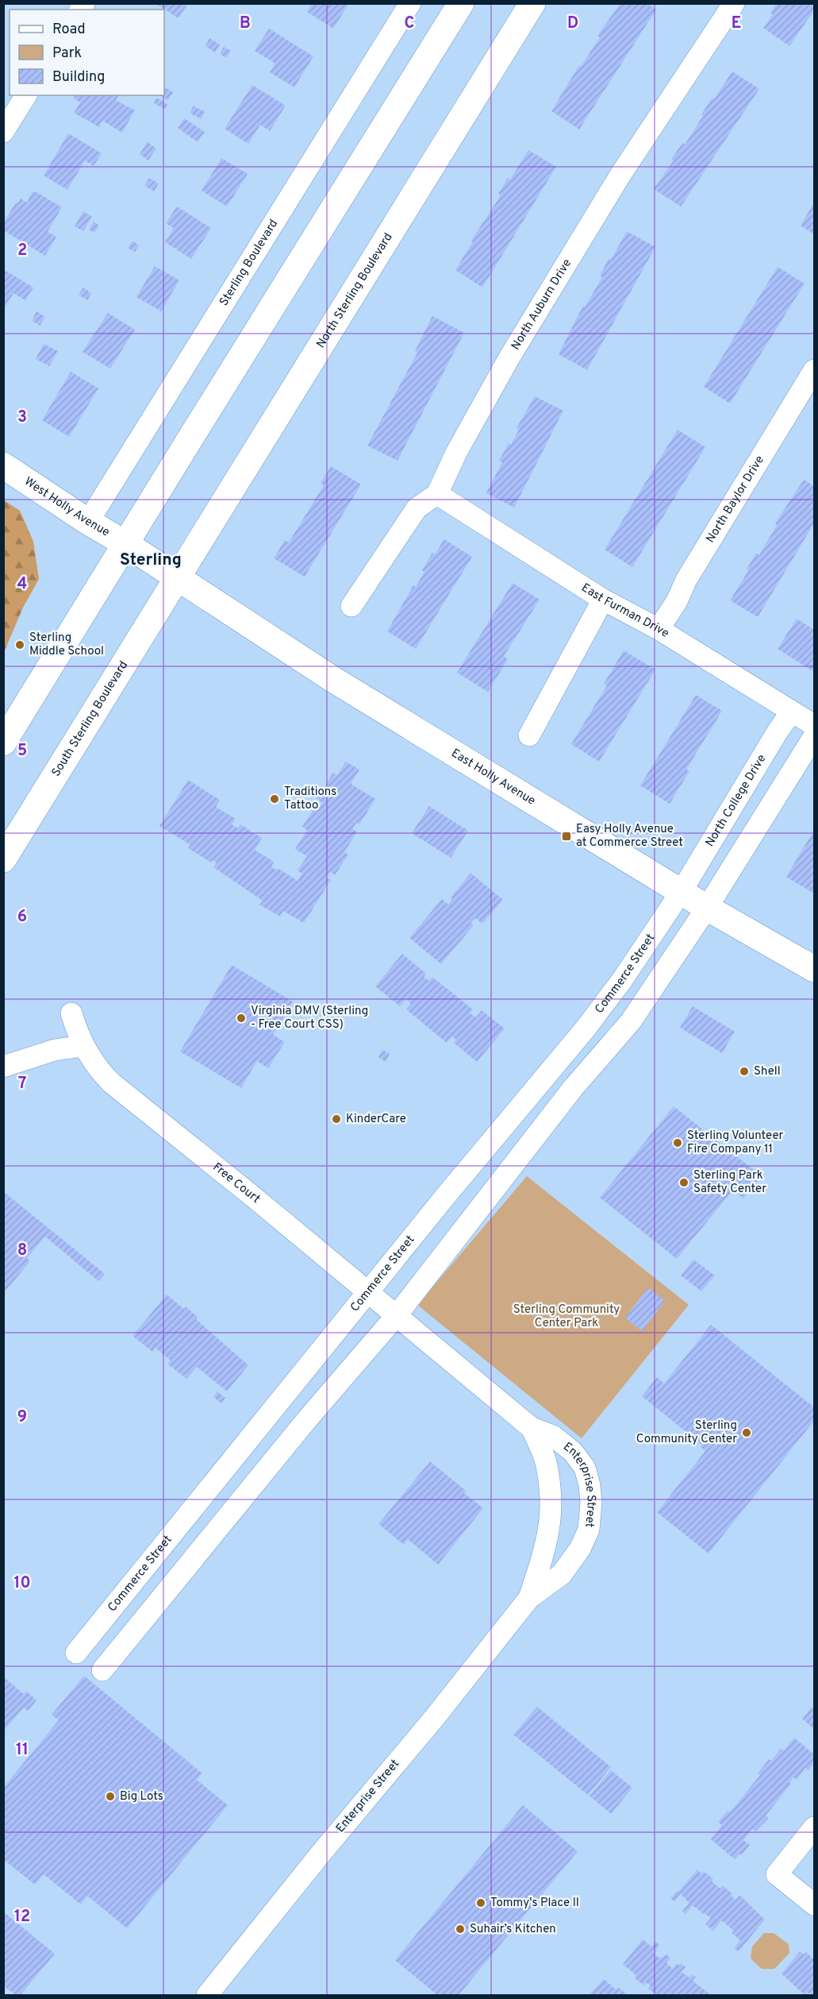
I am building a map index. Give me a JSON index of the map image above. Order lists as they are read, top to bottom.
{
  "streets": {
    "main road": [
      "North Sterling Boulevard",
      "West Holly Avenue",
      "South Sterling Boulevard",
      "East Holly Avenue"
    ],
    "street": [
      "Sterling Boulevard",
      "North Auburn Drive",
      "North Baylor Drive",
      "East Furman Drive",
      "North College Drive",
      "Commerce Street",
      "Free Court",
      "Enterprise Street"
    ]
  },
  "crossings": [
    ["Sterling Boulevard", "West Holly Avenue"],
    ["North Sterling Boulevard", "West Holly Avenue"],
    ["North Sterling Boulevard", "South Sterling Boulevard"],
    ["North Sterling Boulevard", "East Holly Avenue"],
    ["North Auburn Drive", "East Furman Drive"],
    ["North Baylor Drive", "East Furman Drive"],
    ["West Holly Avenue", "South Sterling Boulevard"],
    ["West Holly Avenue", "East Holly Avenue"],
    ["East Furman Drive", "North College Drive"],
    ["South Sterling Boulevard", "East Holly Avenue"],
    ["East Holly Avenue", "North College Drive"],
    ["East Holly Avenue", "Commerce Street"],
    ["North College Drive", "Commerce Street"],
    ["Commerce Street", "Free Court"],
    ["Free Court", "Enterprise Street"]
  ],
  "districts": ["Sterling"],
  "parks": ["Sterling Community Center Park"],
  "places": {
    "other": [
      "Sterling Middle School",
      "Traditions Tattoo",
      "Virginia DMV (Sterling - Free Court CSS)",
      "Shell",
      "KinderCare",
      "Sterling Volunteer Fire Company 11",
      "Sterling Park Safety Center",
      "Sterling Community Center",
      "Big Lots",
      "Tommy's Place II",
      "Suhair’s Kitchen"
    ],
    "transit": ["Easy Holly Avenue at Commerce Street"]
  },
  "legend": ["Road", "Park", "Building"],
  "grid": {
    "columns": [
      "B",
      "C",
      "D",
      "E"
    ],
    "rows": [
      "2",
      "3",
      "4",
      "5",
      "6",
      "7",
      "8",
      "9",
      "10",
      "11",
      "12"
    ]
  }
}
